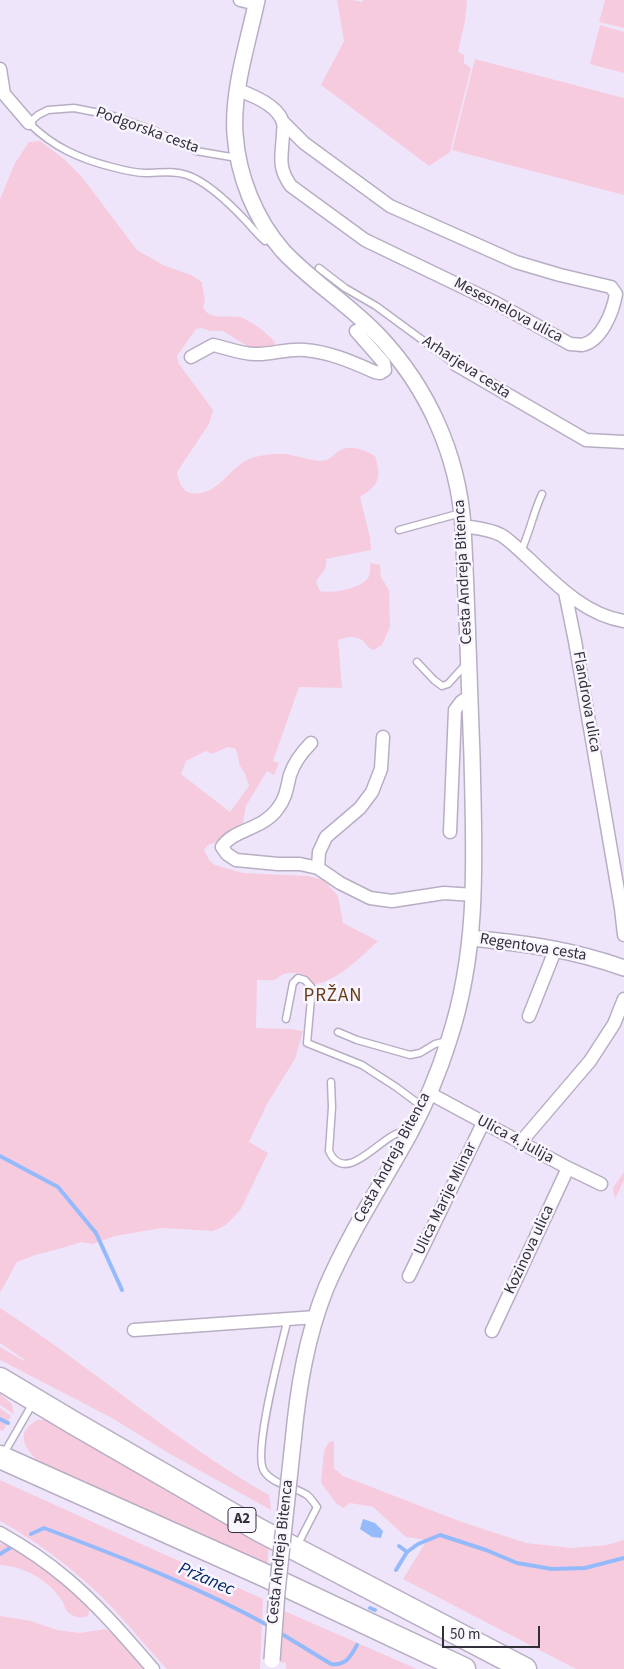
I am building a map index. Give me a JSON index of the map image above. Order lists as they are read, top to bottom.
{
  "streets": {
    "highway": ["A2"],
    "street": [
      "Podgorska cesta",
      "Mesesnelova ulica",
      "Arharjeva cesta",
      "Cesta Andreja Bitenca",
      "Flandrova ulica",
      "Regentova cesta",
      "Ulica 4. julija",
      "Ulica Marije Mlinar",
      "Kozinova ulica"
    ]
  },
  "crossings": [
    ["Podgorska cesta", "Cesta Andreja Bitenca"],
    ["Mesesnelova ulica", "Cesta Andreja Bitenca"],
    ["Cesta Andreja Bitenca", "Regentova cesta"],
    ["Cesta Andreja Bitenca", "Ulica 4. julija"],
    ["Ulica 4. julija", "Ulica Marije Mlinar"],
    ["Ulica 4. julija", "Kozinova ulica"]
  ],
  "districts": ["PRŽAN"],
  "water": ["Pržanec"],
  "scale_bar": "50 m"
}
